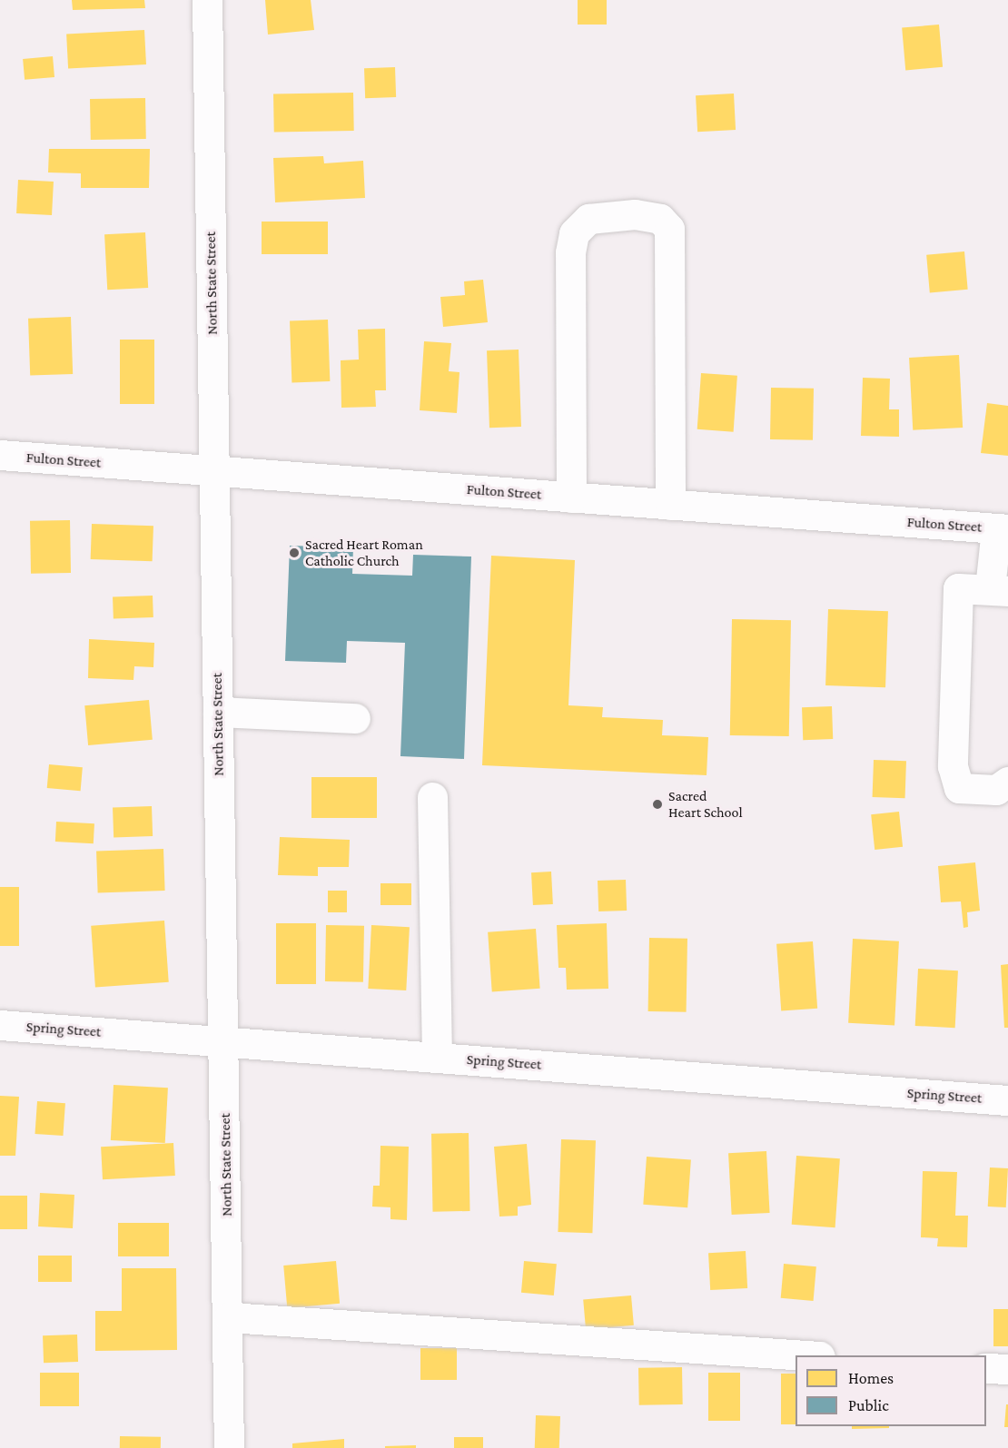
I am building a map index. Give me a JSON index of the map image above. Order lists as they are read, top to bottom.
{
  "streets": {
    "street": ["North State Street", "Fulton Street", "Spring Street"]
  },
  "crossings": [
    ["North State Street", "Fulton Street"],
    ["North State Street", "Spring Street"]
  ],
  "places": ["Sacred Heart Roman Catholic Church", "Sacred Heart School"],
  "legend": ["Homes", "Public"]
}
